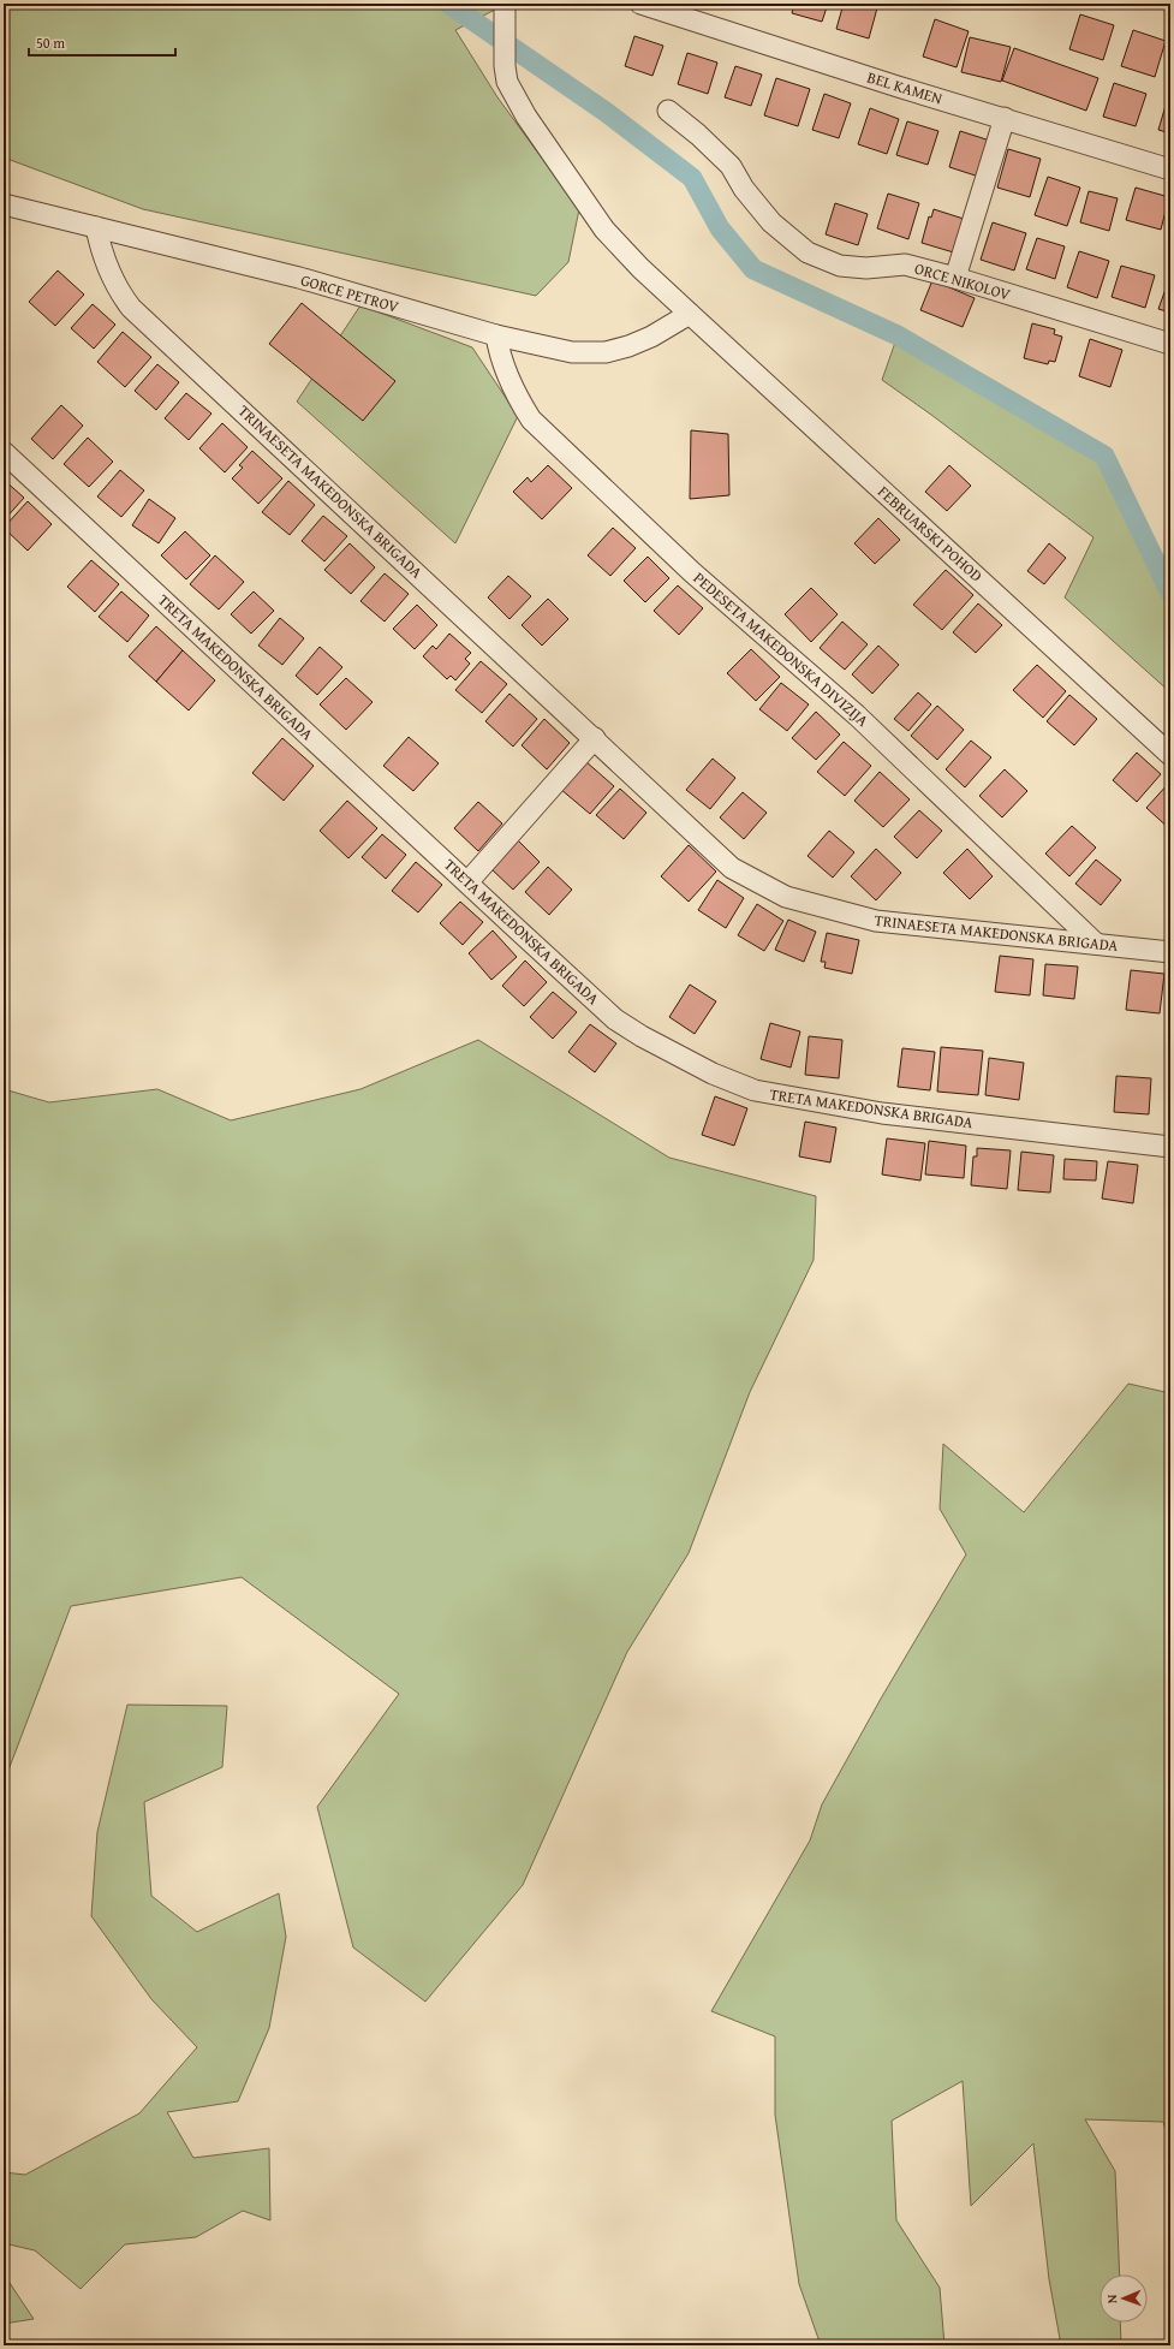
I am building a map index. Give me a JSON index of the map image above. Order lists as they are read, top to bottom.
{
  "streets": {
    "street": [
      "BEL KAMEN",
      "ORCE NIKOLOV",
      "GORCE PETROV",
      "TRINAESETA MAKEDONSKA BRIGADA",
      "FEBRUARSKI POHOD",
      "PEDESETA MAKEDONSKA DIVIZIJA",
      "TRETA MAKEDONSKA BRIGADA"
    ]
  },
  "crossings": [
    ["GORCE PETROV", "TRINAESETA MAKEDONSKA BRIGADA"],
    ["GORCE PETROV", "FEBRUARSKI POHOD"],
    ["GORCE PETROV", "PEDESETA MAKEDONSKA DIVIZIJA"],
    ["TRINAESETA MAKEDONSKA BRIGADA", "PEDESETA MAKEDONSKA DIVIZIJA"]
  ],
  "scale_bar": "50 m",
  "north": "left"
}
